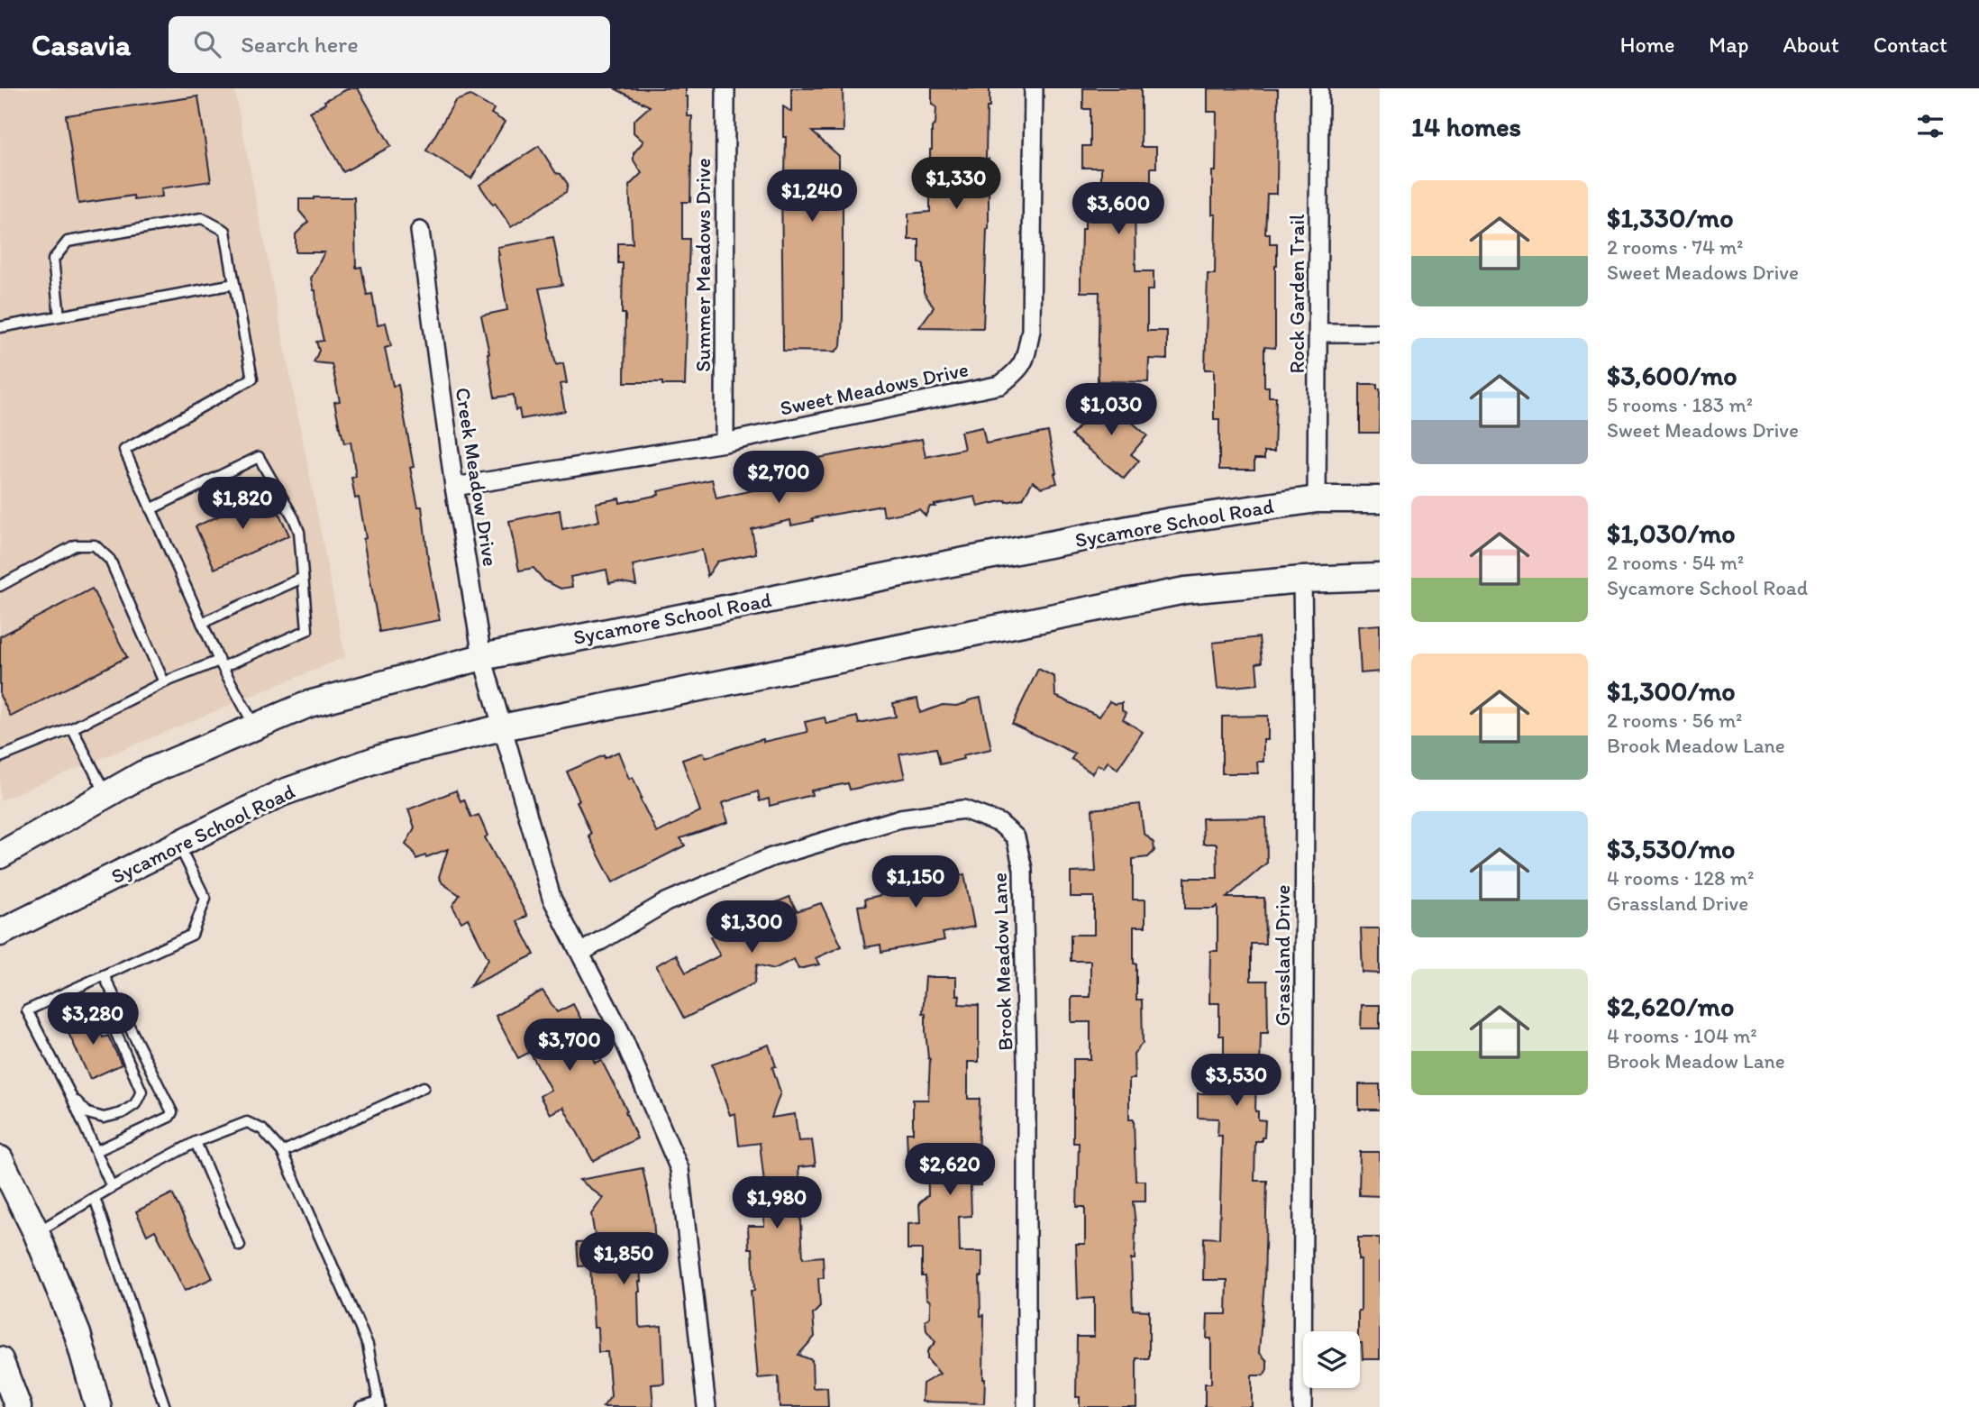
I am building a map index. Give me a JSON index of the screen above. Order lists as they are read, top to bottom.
{
  "streets": {
    "main road": ["Sycamore School Road"],
    "street": [
      "Summer Meadows Drive",
      "Rock Garden Trail",
      "Sweet Meadows Drive",
      "Creek Meadow Drive",
      "Grassland Drive",
      "Brook Meadow Lane"
    ]
  },
  "crossings": [
    ["Summer Meadows Drive", "Sweet Meadows Drive"],
    ["Rock Garden Trail", "Sycamore School Road"],
    ["Sweet Meadows Drive", "Creek Meadow Drive"],
    ["Creek Meadow Drive", "Sycamore School Road"],
    ["Creek Meadow Drive", "Brook Meadow Lane"],
    ["Sycamore School Road", "Grassland Drive"]
  ],
  "page": {
    "header": "Casavia",
    "search": "Search here",
    "nav": [
      "Home",
      "Map",
      "About",
      "Contact"
    ],
    "heading": "14 homes",
    "price": [
      "$1,330",
      "$1,240",
      "$3,600",
      "$1,030",
      "$2,700",
      "$1,820",
      "$1,150",
      "$1,300",
      "$3,280",
      "$3,700",
      "$3,530",
      "$2,620",
      "$1,980",
      "$1,850"
    ],
    "list": [
      {
        "name": "$1,330/mo",
        "note": "2 rooms · 74 m² · Sweet Meadows Drive"
      },
      {
        "name": "$3,600/mo",
        "note": "5 rooms · 183 m² · Sweet Meadows Drive"
      },
      {
        "name": "$1,030/mo",
        "note": "2 rooms · 54 m² · Sycamore School Road"
      },
      {
        "name": "$1,300/mo",
        "note": "2 rooms · 56 m² · Brook Meadow Lane"
      },
      {
        "name": "$3,530/mo",
        "note": "4 rooms · 128 m² · Grassland Drive"
      },
      {
        "name": "$2,620/mo",
        "note": "4 rooms · 104 m² · Brook Meadow Lane"
      }
    ]
  }
}
